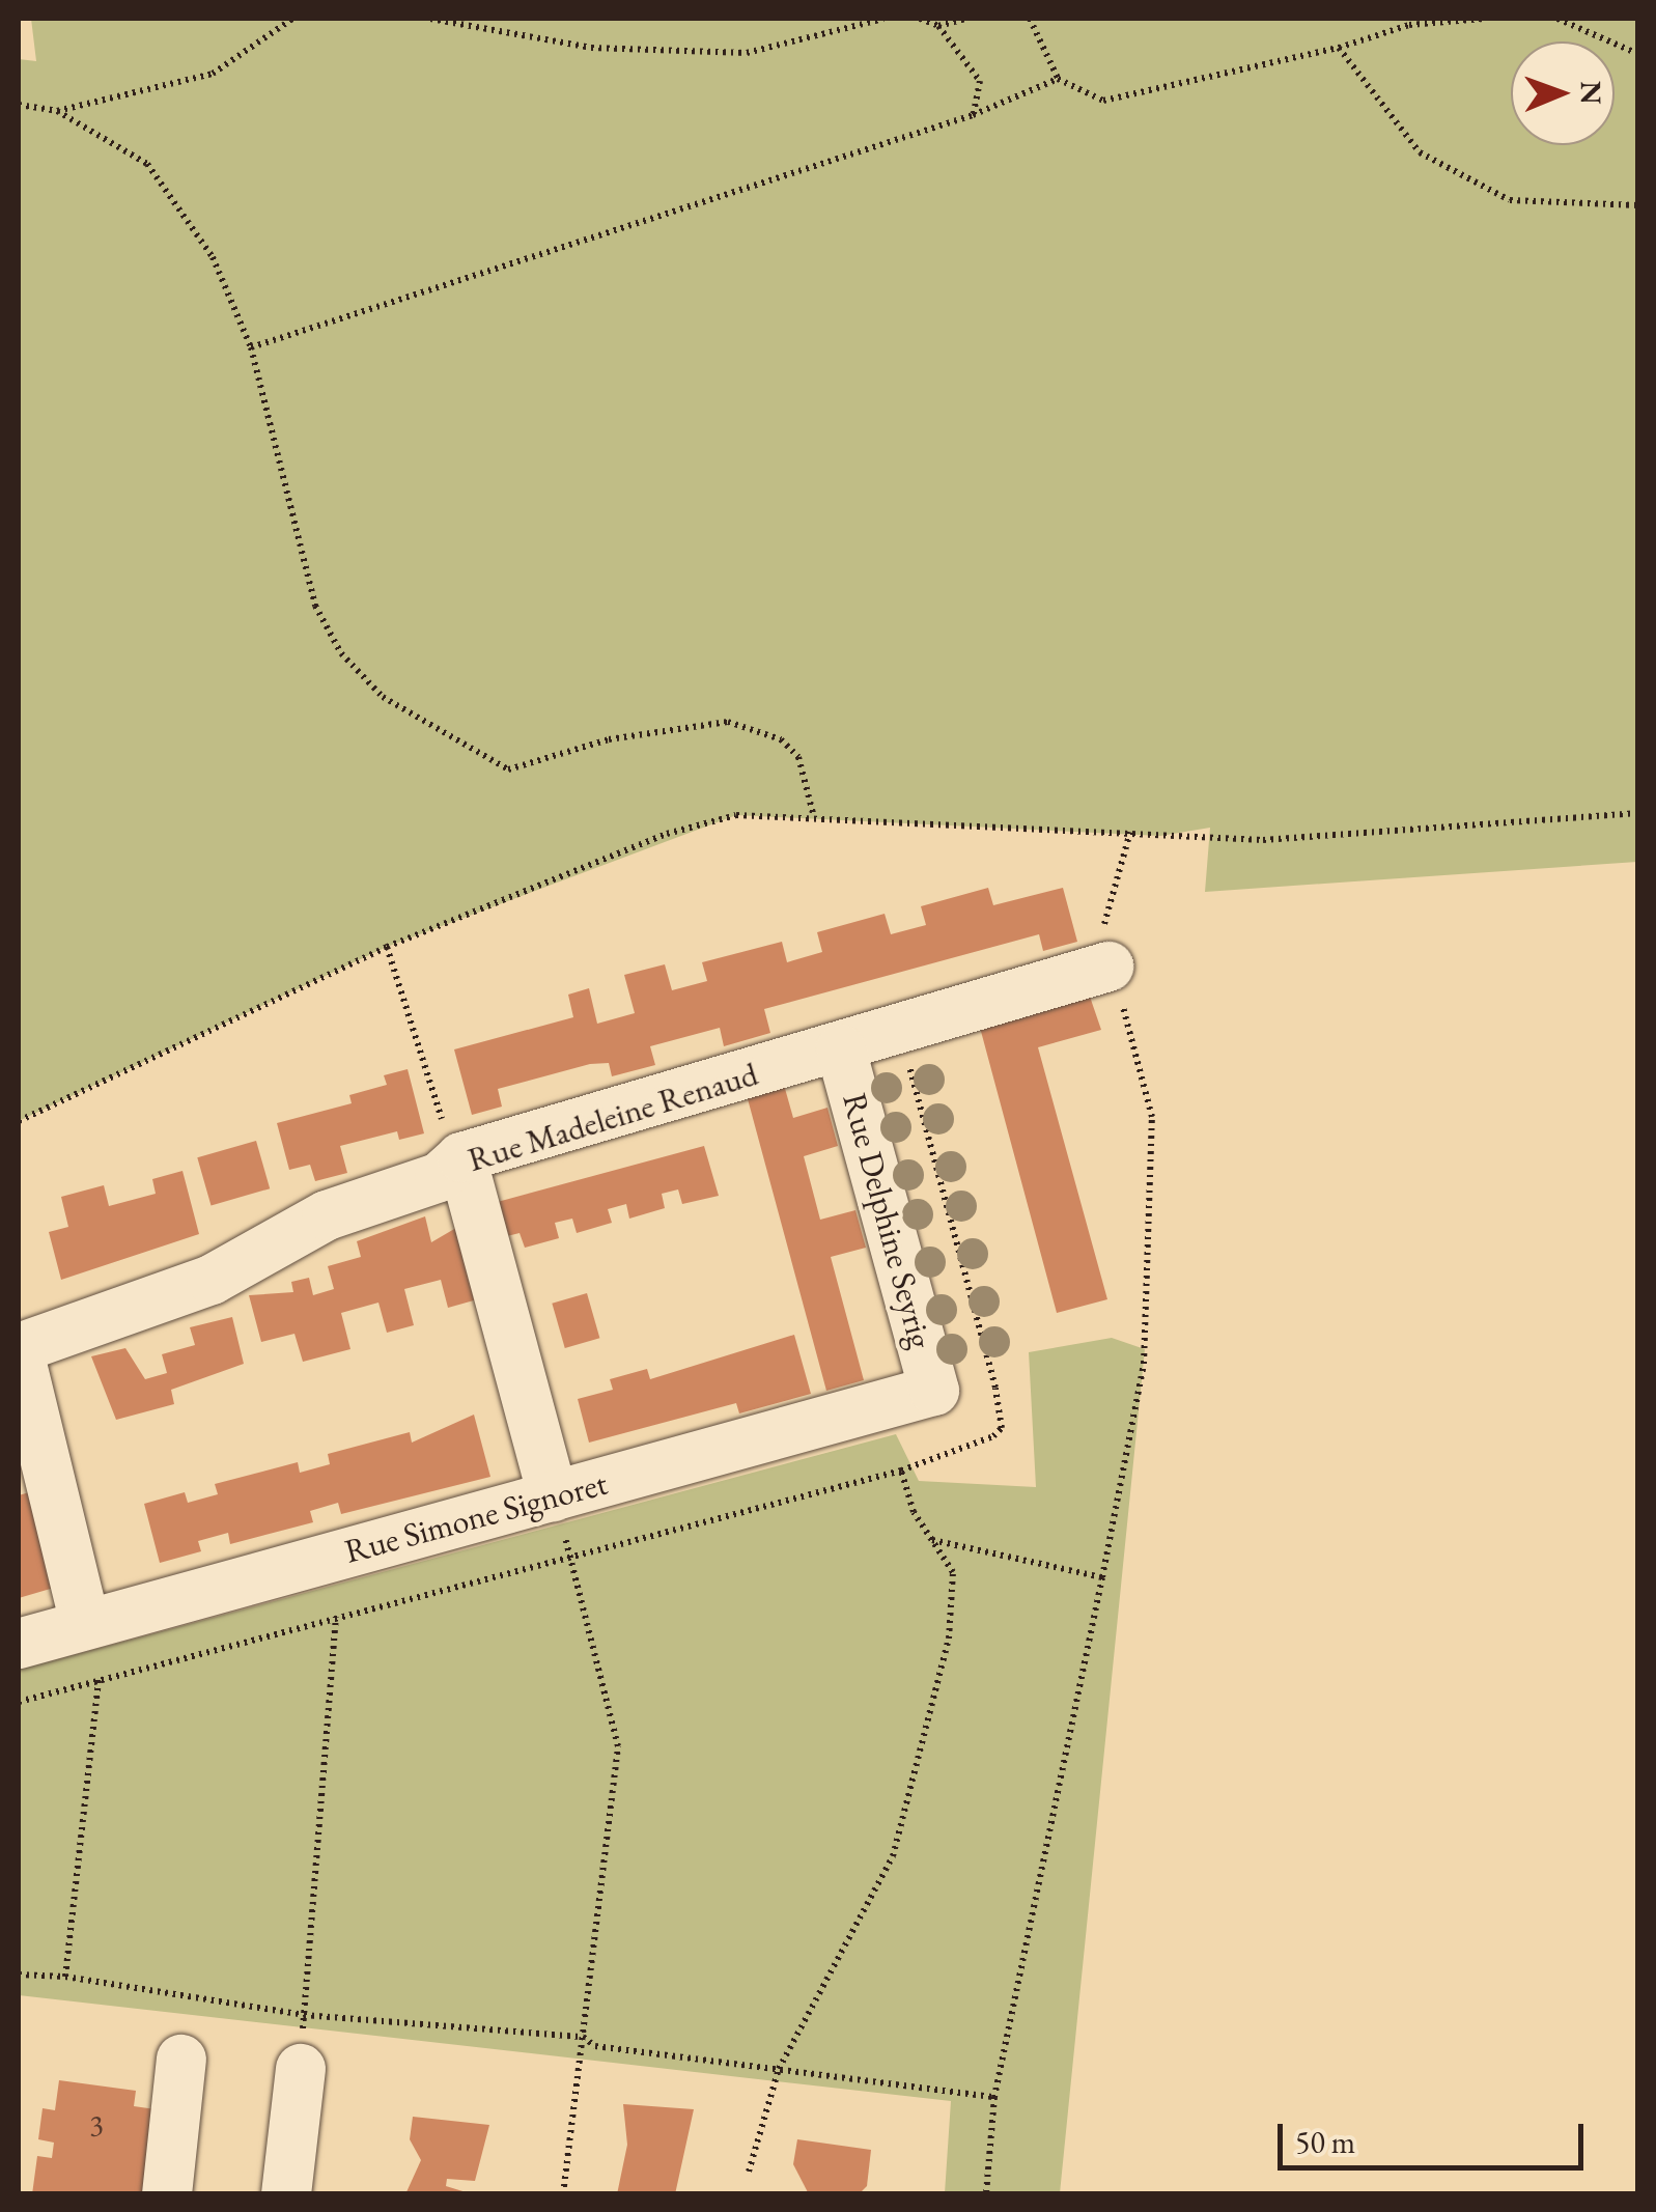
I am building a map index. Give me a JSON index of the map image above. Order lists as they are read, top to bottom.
{
  "streets": {
    "street": ["Rue Madeleine Renaud", "Rue Delphine Seyrig", "Rue Simone Signoret"]
  },
  "crossings": [
    ["Rue Madeleine Renaud", "Rue Delphine Seyrig"],
    ["Rue Delphine Seyrig", "Rue Simone Signoret"]
  ],
  "house_numbers": ["3"],
  "scale_bar": "50 m",
  "north": "right"
}
